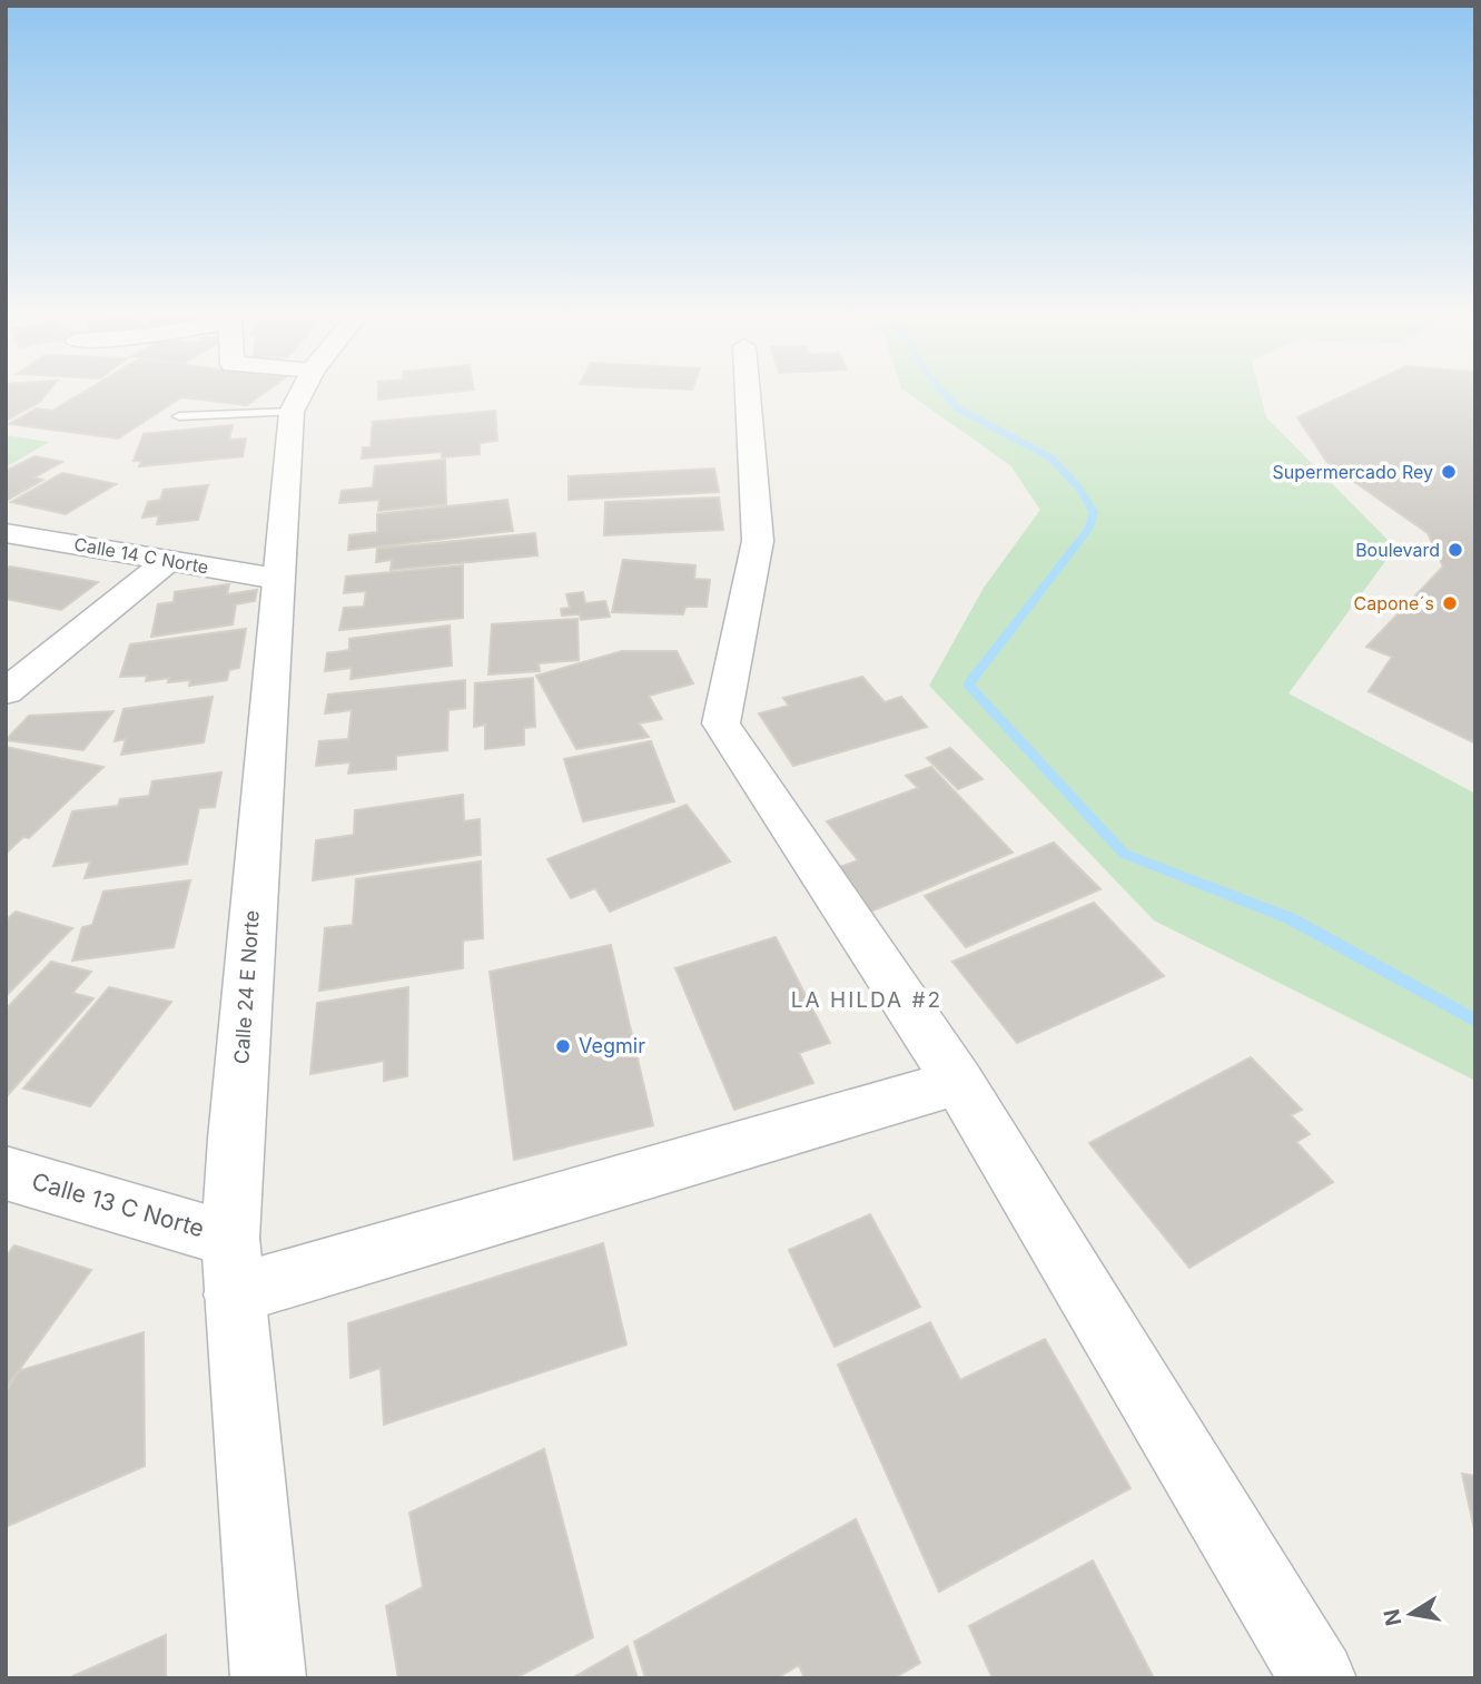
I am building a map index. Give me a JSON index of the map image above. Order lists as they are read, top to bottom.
{
  "streets": {
    "street": ["Calle 14 C Norte", "Calle 24 E Norte", "Calle 13 C Norte"]
  },
  "crossings": [
    ["Calle 14 C Norte", "Calle 24 E Norte"],
    ["Calle 24 E Norte", "Calle 13 C Norte"]
  ],
  "districts": ["LA HILDA #2"],
  "places": [
    "Supermercado Rey",
    "Boulevard",
    "Capone´s",
    "Vegmir"
  ],
  "north": "left"
}
